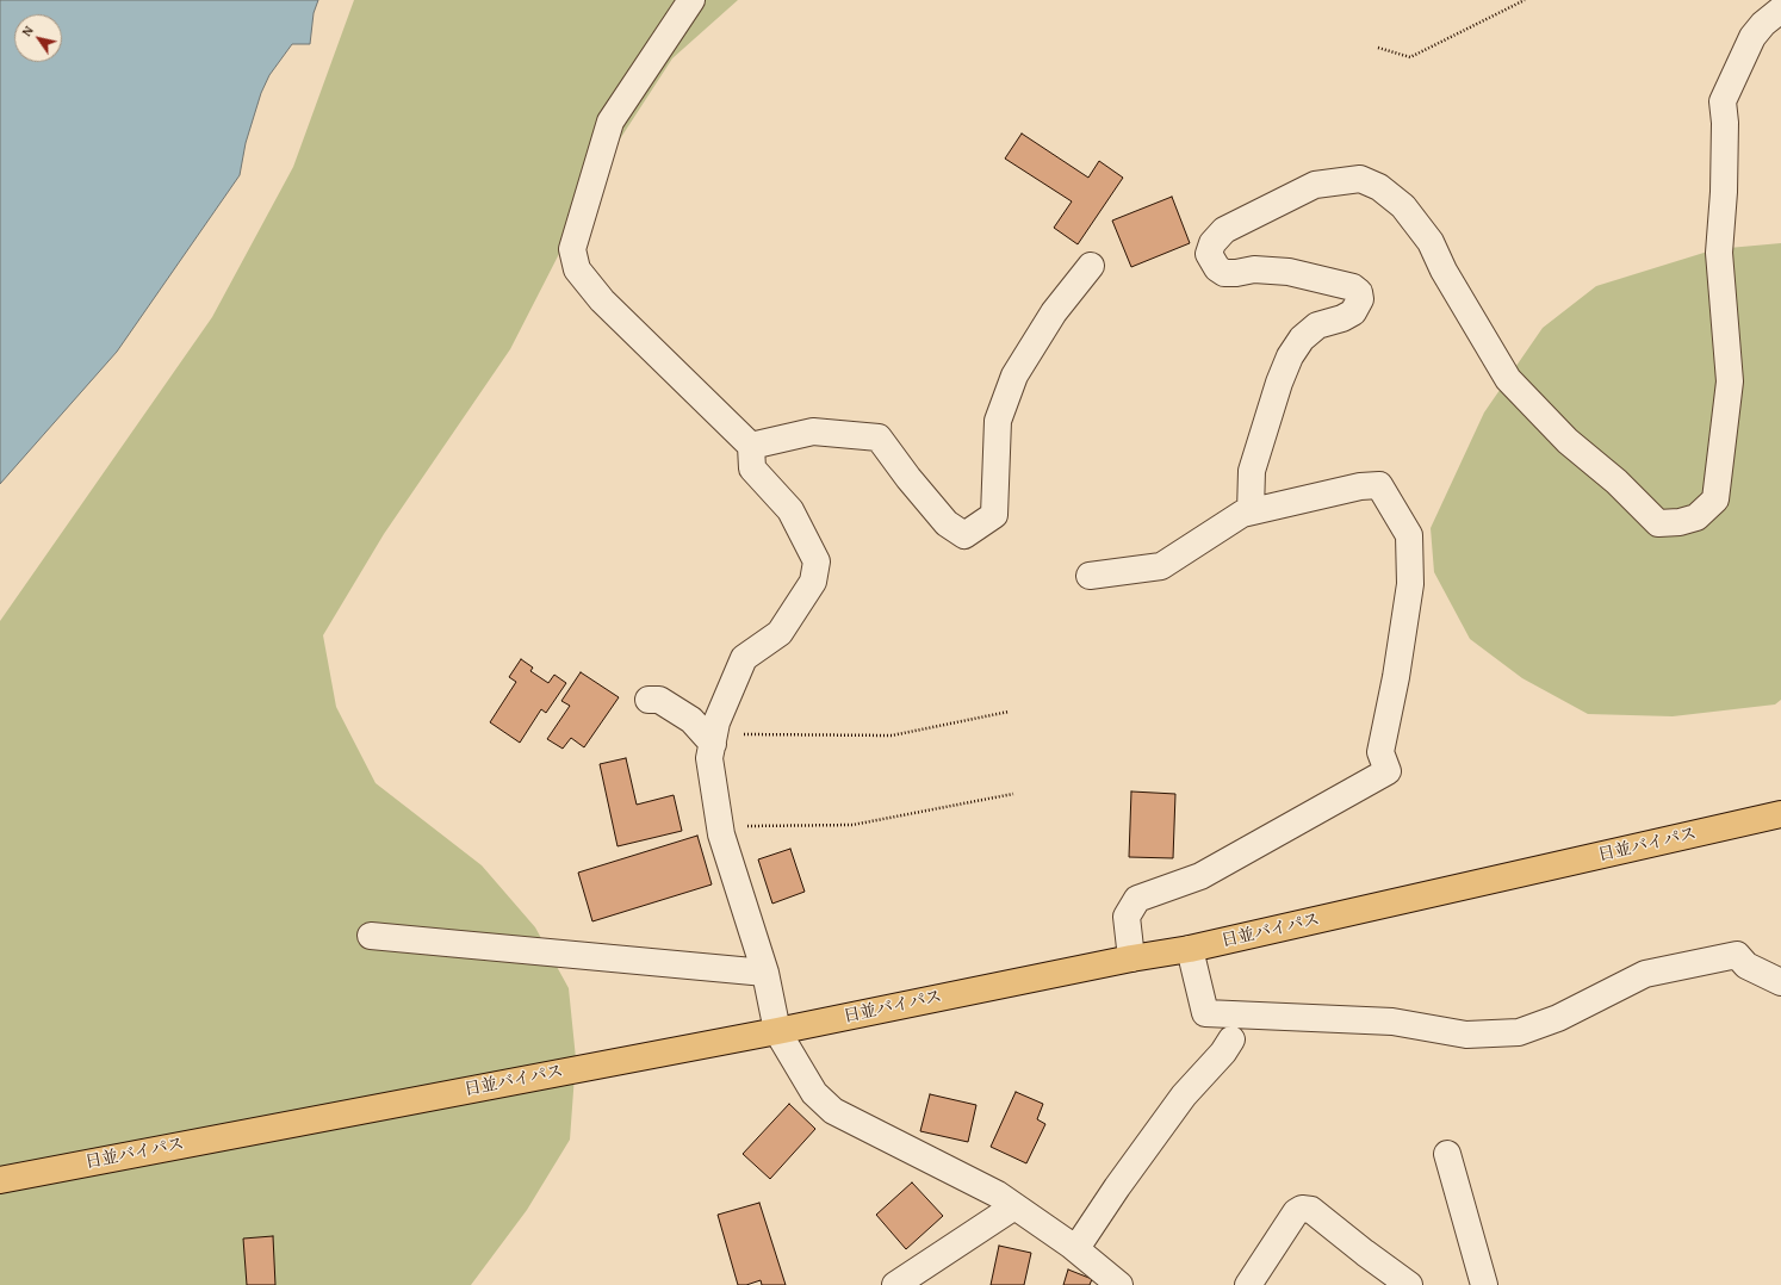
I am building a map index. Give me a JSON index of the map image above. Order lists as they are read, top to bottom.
{
  "streets": {
    "highway": ["日並バイパス"]
  },
  "north": "top left"
}
